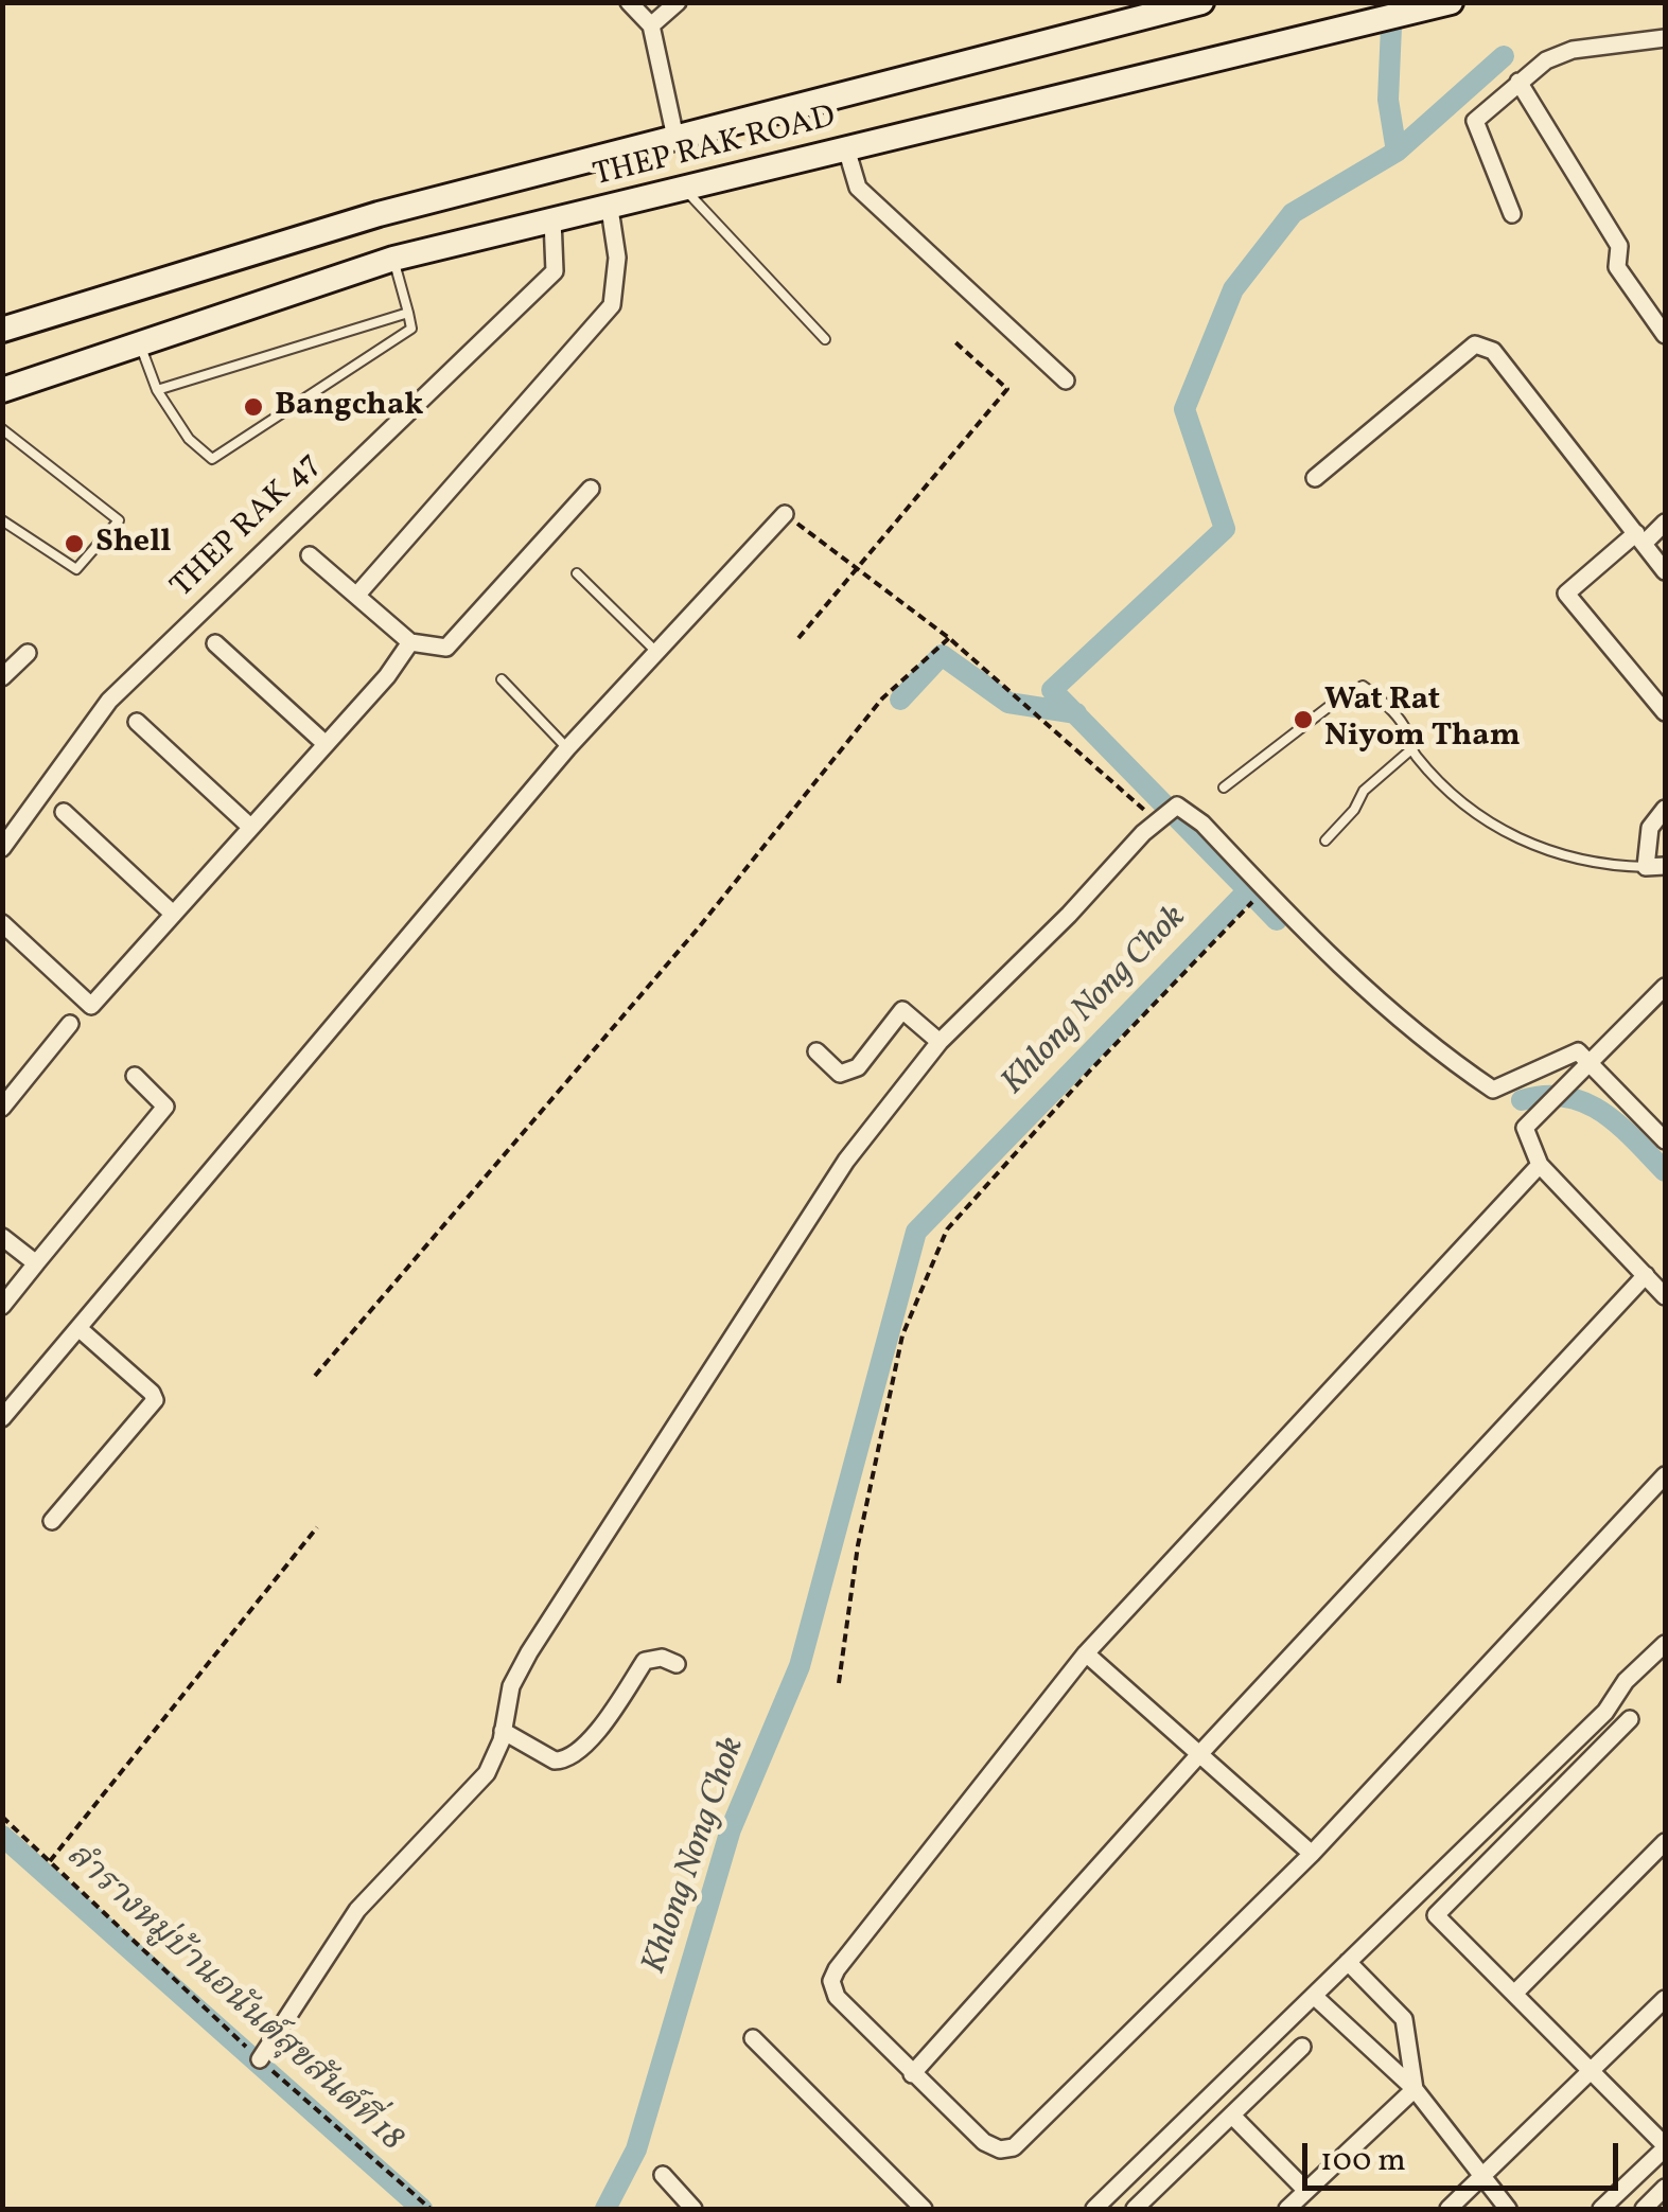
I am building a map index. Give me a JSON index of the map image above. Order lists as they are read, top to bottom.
{
  "streets": {
    "main road": ["THEP RAK ROAD"],
    "street": ["THEP RAK 47"]
  },
  "crossings": [
    ["THEP RAK ROAD", "THEP RAK 47"]
  ],
  "water": ["Khlong Nong Chok", "ลำรางหมู่บ้านอนันต์สุขสันต์ที่ 18"],
  "places": ["Bangchak", "Shell", "Wat Rat Niyom Tham"],
  "scale_bar": "100 m"
}
